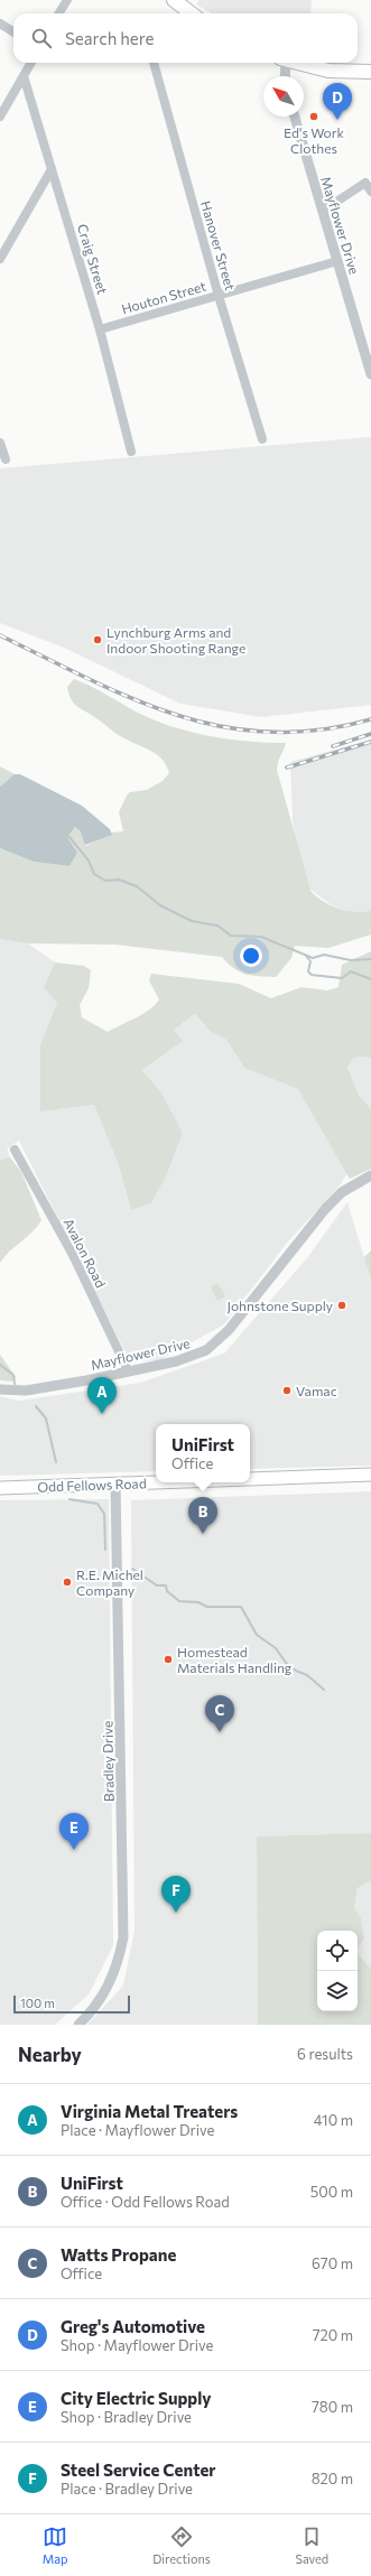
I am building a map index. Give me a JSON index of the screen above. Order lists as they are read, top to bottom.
{
  "streets": {
    "main road": ["Odd Fellows Road"],
    "street": [
      "Mayflower Drive",
      "Hanover Street",
      "Craig Street",
      "Houton Street",
      "Avalon Road",
      "Bradley Drive"
    ]
  },
  "crossings": [
    ["Mayflower Drive", "Houton Street"],
    ["Mayflower Drive", "Avalon Road"],
    ["Hanover Street", "Houton Street"],
    ["Craig Street", "Houton Street"],
    ["Odd Fellows Road", "Bradley Drive"]
  ],
  "places": [
    "Ed's Work Clothes",
    "Lynchburg Arms and Indoor Shooting Range",
    "Johnstone Supply",
    "Vamac",
    "R.E. Michel Company",
    "Homestead Materials Handling"
  ],
  "scale_bar": "100 m",
  "north": "top left",
  "page": {
    "search": "Search here",
    "pins": [
      "D",
      "A",
      "B",
      "C",
      "E",
      "F"
    ],
    "popup": ["UniFirst", "Office"],
    "scale": "100 m",
    "heading": ["Nearby", "6 results"],
    "list": [
      {
        "mark": "A",
        "name": "Virginia Metal Treaters",
        "note": "Place · Mayflower Drive",
        "value": "410 m"
      },
      {
        "mark": "B",
        "name": "UniFirst",
        "note": "Office · Odd Fellows Road",
        "value": "500 m"
      },
      {
        "mark": "C",
        "name": "Watts Propane",
        "note": "Office",
        "value": "670 m"
      },
      {
        "mark": "D",
        "name": "Greg's Automotive",
        "note": "Shop · Mayflower Drive",
        "value": "720 m"
      },
      {
        "mark": "E",
        "name": "City Electric Supply",
        "note": "Shop · Bradley Drive",
        "value": "780 m"
      },
      {
        "mark": "F",
        "name": "Steel Service Center",
        "note": "Place · Bradley Drive",
        "value": "820 m"
      }
    ],
    "nav": ["Map", "Directions", "Saved"]
  }
}
